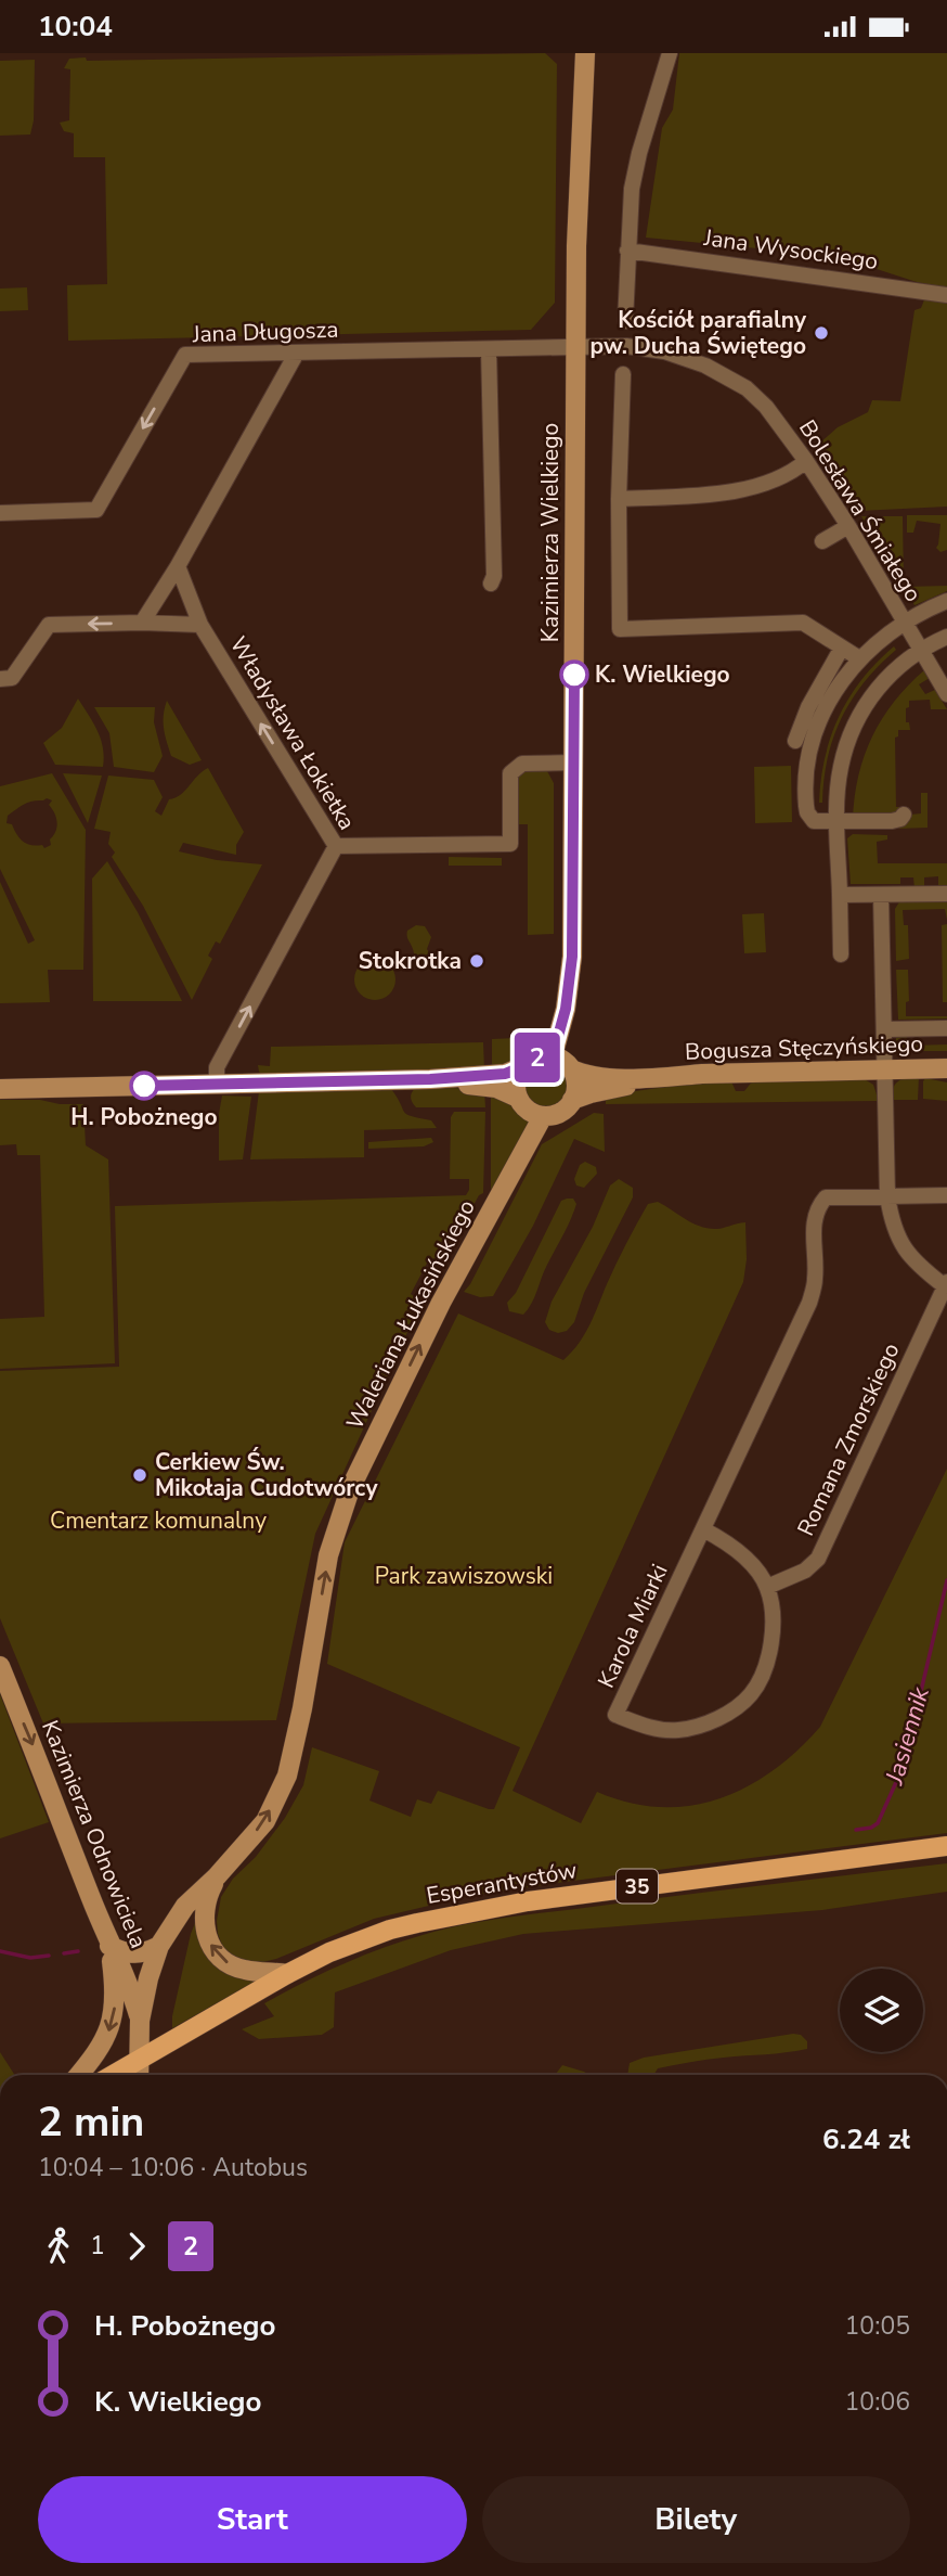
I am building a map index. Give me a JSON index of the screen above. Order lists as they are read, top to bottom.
{
  "streets": {
    "main road": ["Esperantystów", "35"],
    "street": [
      "Jana Wysockiego",
      "Jana Długosza",
      "Bolesława Śmiałego",
      "Kazimierza Wielkiego",
      "Władysława Łokietka",
      "Bogusza Stęczyńskiego",
      "Waleriana Łukasińskiego",
      "Romana Zmorskiego",
      "Karola Miarki",
      "Kazimierza Odnowiciela"
    ]
  },
  "crossings": [
    ["Jana Długosza", "Bolesława Śmiałego"],
    ["Jana Długosza", "Kazimierza Wielkiego"],
    ["Bolesława Śmiałego", "Kazimierza Wielkiego"],
    ["Kazimierza Wielkiego", "Bogusza Stęczyńskiego"],
    ["Kazimierza Wielkiego", "Waleriana Łukasińskiego"],
    ["Bogusza Stęczyńskiego", "Waleriana Łukasińskiego"],
    ["Bogusza Stęczyńskiego", "Romana Zmorskiego"],
    ["Waleriana Łukasińskiego", "Kazimierza Odnowiciela"],
    ["Waleriana Łukasińskiego", "Esperantystów"],
    ["Romana Zmorskiego", "Karola Miarki"]
  ],
  "one_way": ["Jana Długosza", "Władysława Łokietka", "Kazimierza Odnowiciela"],
  "water": ["Jasiennik"],
  "parks": ["Cmentarz komunalny", "Park zawiszowski"],
  "places": [
    "Kościół parafialny pw. Ducha Świętego",
    "K. Wielkiego",
    "Stokrotka",
    "H. Pobożnego",
    "Cerkiew Św. Mikołaja Cudotwórcy"
  ],
  "lines": ["bus line 2"],
  "page": {
    "status": "10:04",
    "on_map": "2",
    "heading": ["2 min", "10:04 – 10:06 · Autobus", "6.24 zł"],
    "legs": ["1", "2"],
    "list": [
      {
        "name": "H. Pobożnego",
        "value": "10:05"
      },
      {
        "name": "K. Wielkiego",
        "value": "10:06"
      }
    ],
    "buttons": ["Start", "Bilety"]
  }
}
